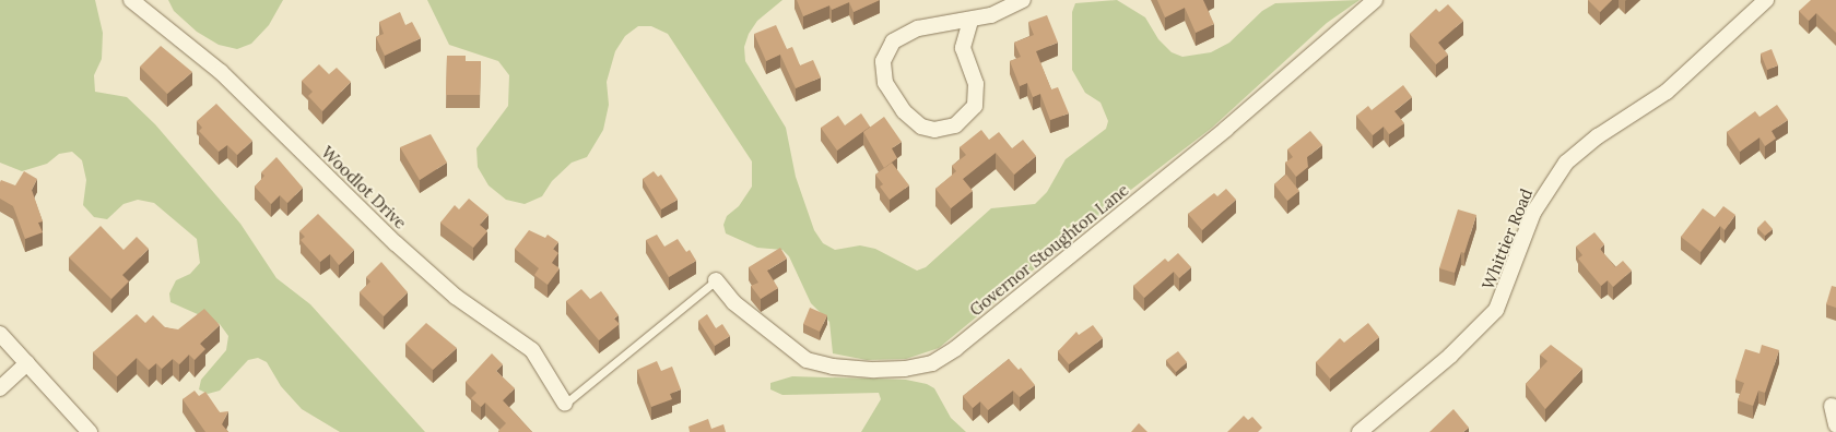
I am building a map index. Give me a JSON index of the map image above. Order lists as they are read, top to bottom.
{
  "streets": {
    "street": ["Woodlot Drive", "Whittier Road", "Governor Stoughton Lane"]
  }
}
